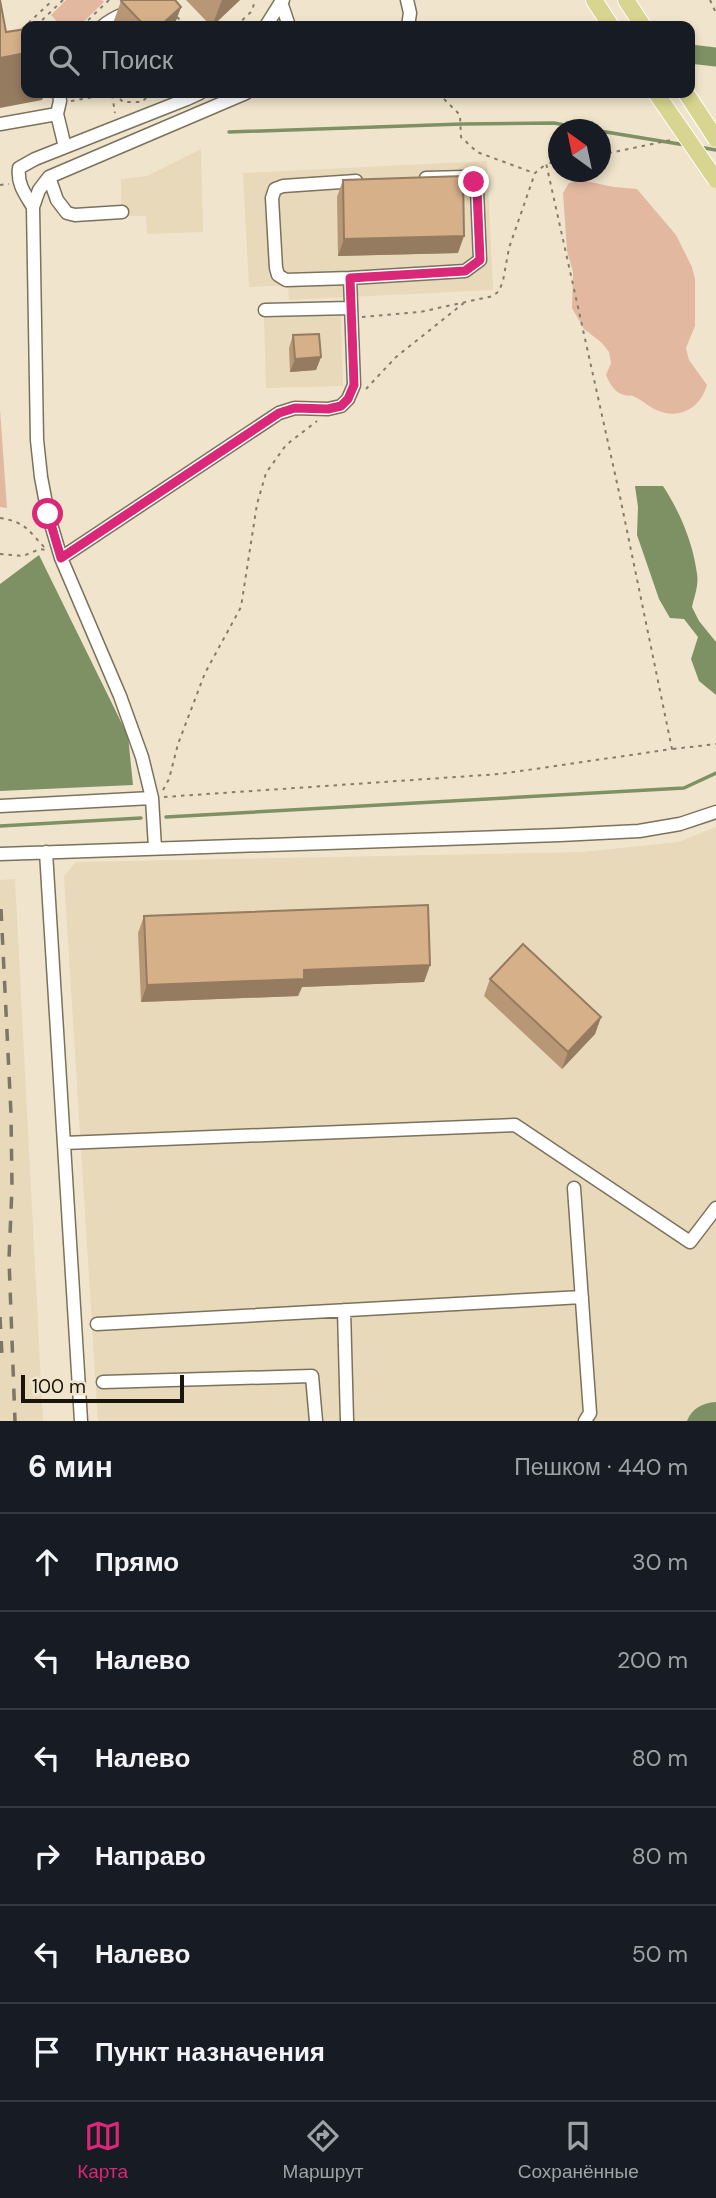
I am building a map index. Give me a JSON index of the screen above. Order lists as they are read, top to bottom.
{
  "scale_bar": "100 m",
  "north": "top left",
  "page": {
    "search": "Поиск",
    "scale": "100 m",
    "heading": ["6 мин", "Пешком · 440 m"],
    "list": [
      ["Прямо", "30 m"],
      ["Налево", "200 m"],
      ["Налево", "80 m"],
      ["Направо", "80 m"],
      ["Налево", "50 m"],
      "Пункт назначения"
    ],
    "nav": ["Карта", "Маршрут", "Сохранённые"]
  }
}
